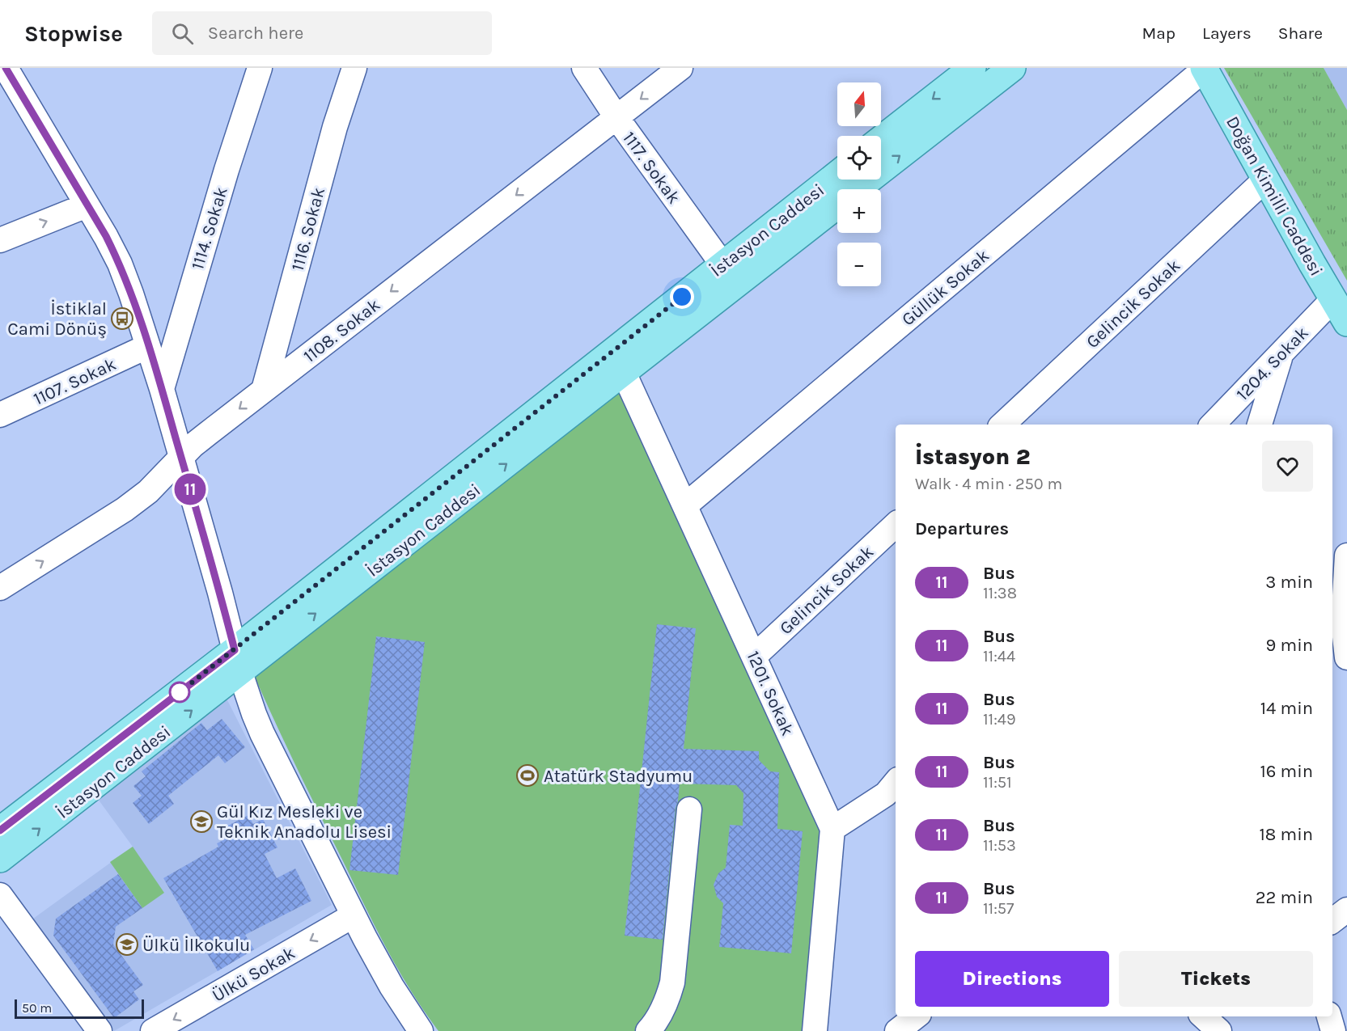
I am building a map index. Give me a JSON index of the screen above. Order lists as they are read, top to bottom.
{
  "streets": {
    "main road": ["Doğan Kimilli Caddesi", "İstasyon Caddesi"],
    "street": [
      "1117. Sokak",
      "1114. Sokak",
      "1116. Sokak",
      "Güllük Sokak",
      "Gelincik Sokak",
      "1108. Sokak",
      "1204. Sokak",
      "1107. Sokak",
      "1201. Sokak",
      "Ülkü Sokak"
    ]
  },
  "crossings": [
    ["1117. Sokak", "İstasyon Caddesi"],
    ["1117. Sokak", "1108. Sokak"],
    ["Doğan Kimilli Caddesi", "Güllük Sokak"],
    ["Doğan Kimilli Caddesi", "Gelincik Sokak"],
    ["Doğan Kimilli Caddesi", "1204. Sokak"],
    ["1116. Sokak", "1108. Sokak"],
    ["İstasyon Caddesi", "1201. Sokak"],
    ["Güllük Sokak", "1201. Sokak"],
    ["Gelincik Sokak", "1201. Sokak"]
  ],
  "one_way": ["Ülkü Sokak"],
  "places": {
    "bus stop": ["İstiklal Cami Dönüş"],
    "sports": ["Atatürk Stadyumu"],
    "school or university": ["Gül Kız Mesleki ve Teknik Anadolu Lisesi", "Ülkü İlkokulu"]
  },
  "lines": ["bus line 11"],
  "scale_bar": "50 m",
  "north": "top",
  "page": {
    "header": "Stopwise",
    "search": "Search here",
    "nav": ["Map", "Layers", "Share"],
    "on_map": "11",
    "map_buttons": ["+", "−"],
    "heading": [
      ["İstasyon 2", "Walk · 4 min · 250 m"],
      "Departures"
    ],
    "list": [
      {
        "mark": "11",
        "name": "Bus",
        "note": "11:38",
        "value": "3 min"
      },
      {
        "mark": "11",
        "name": "Bus",
        "note": "11:44",
        "value": "9 min"
      },
      {
        "mark": "11",
        "name": "Bus",
        "note": "11:49",
        "value": "14 min"
      },
      {
        "mark": "11",
        "name": "Bus",
        "note": "11:51",
        "value": "16 min"
      },
      {
        "mark": "11",
        "name": "Bus",
        "note": "11:53",
        "value": "18 min"
      },
      {
        "mark": "11",
        "name": "Bus",
        "note": "11:57",
        "value": "22 min"
      }
    ],
    "buttons": ["Directions", "Tickets"],
    "scale": "50 m"
  }
}
